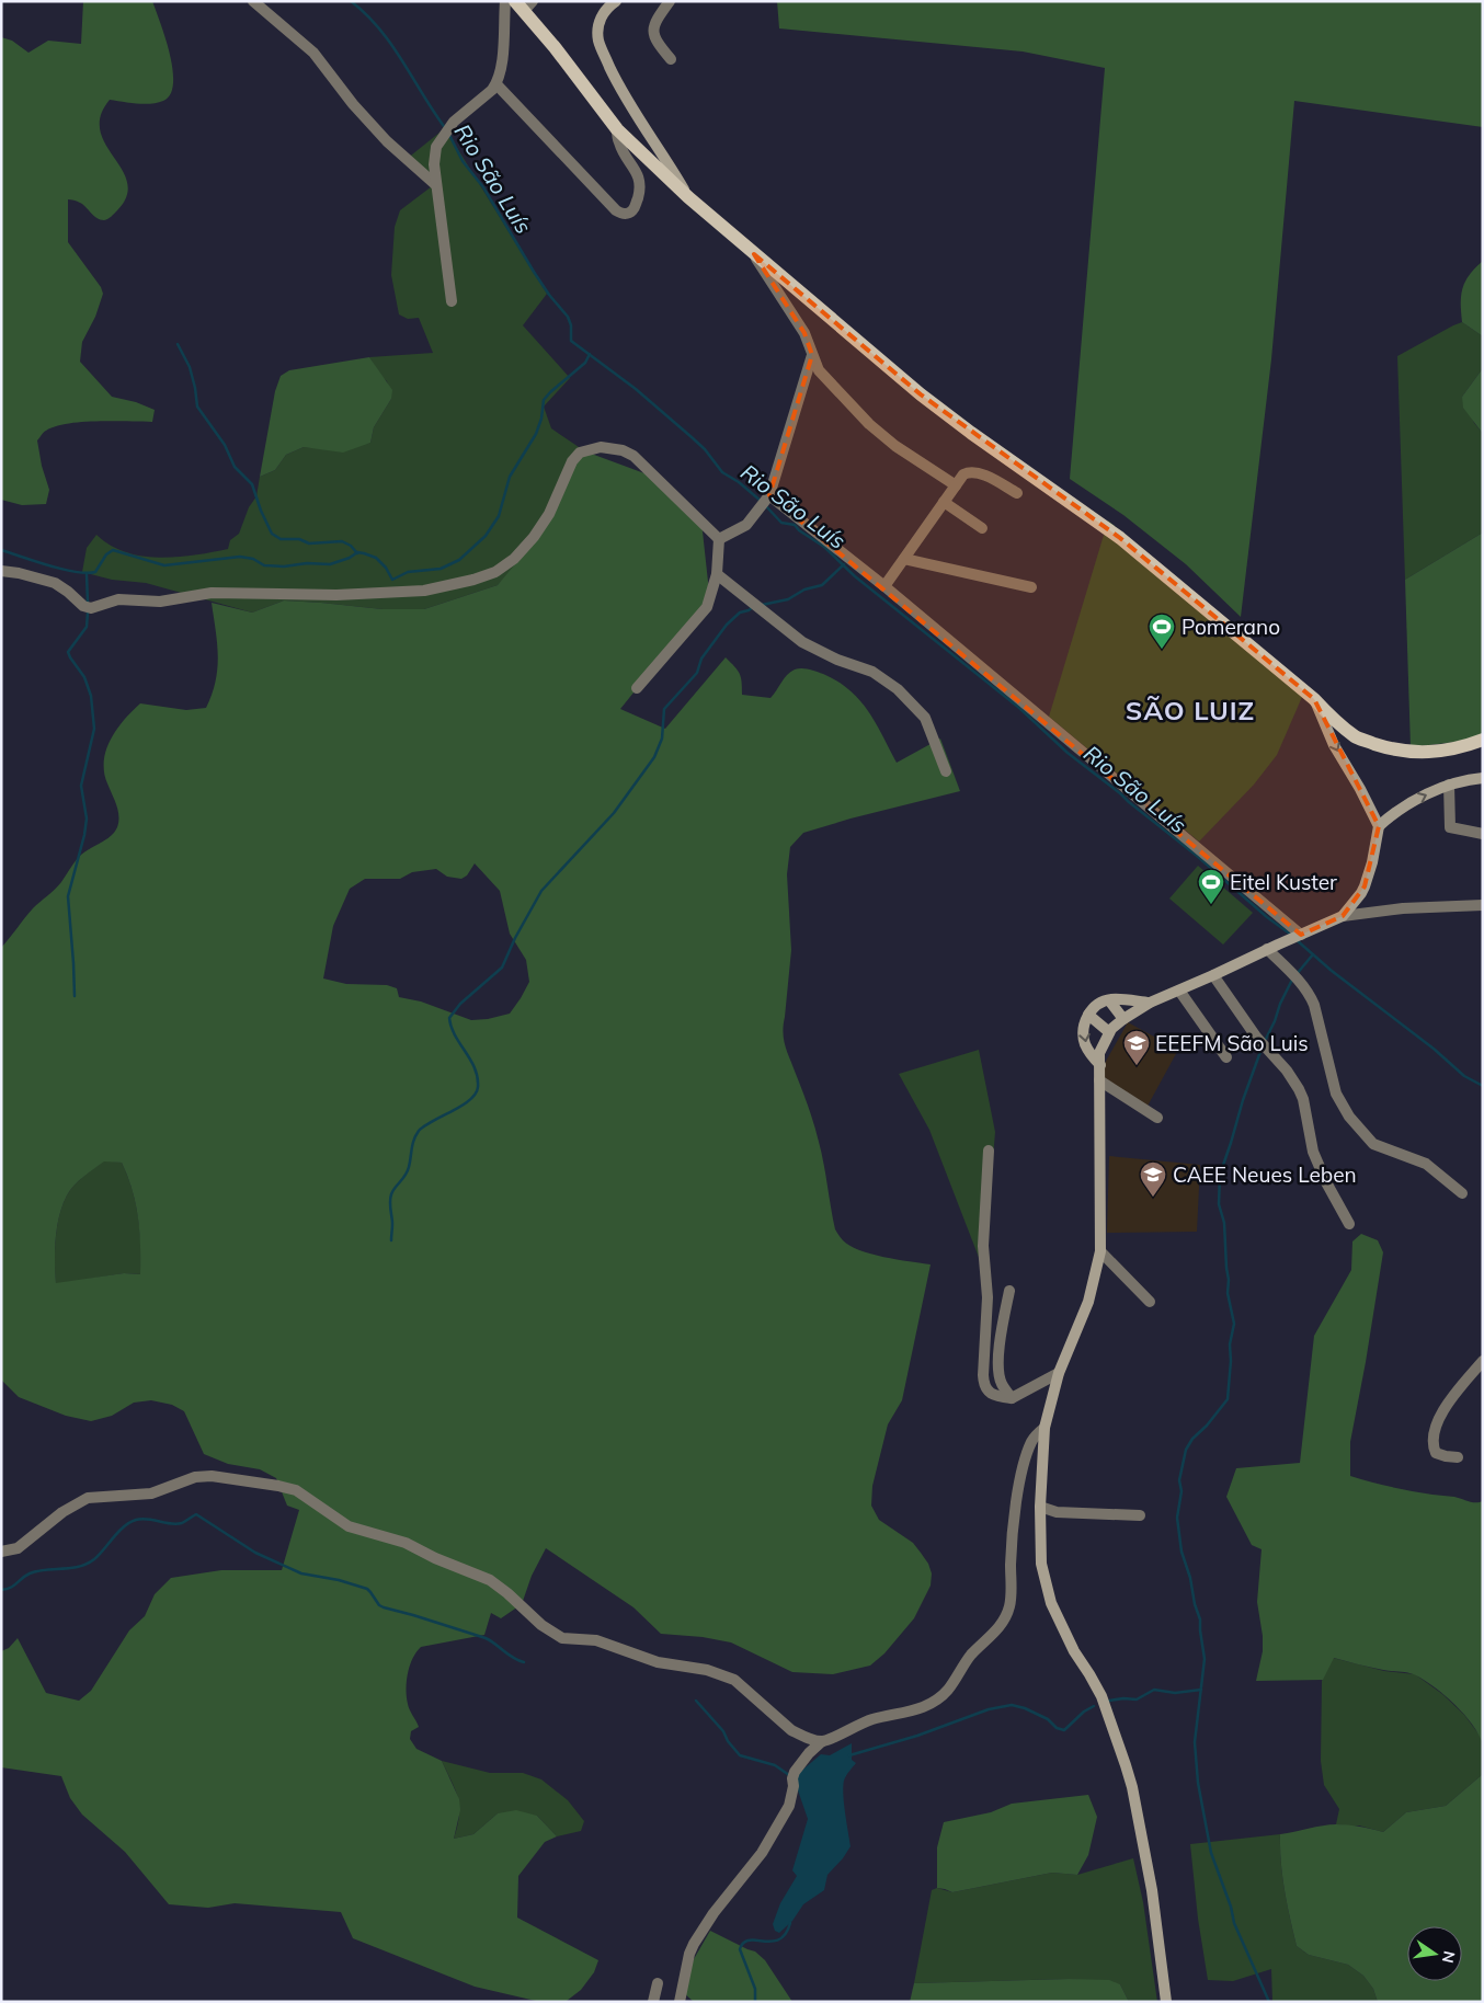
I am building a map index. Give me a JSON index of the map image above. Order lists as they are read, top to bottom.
{
  "districts": ["SÃO LUIZ"],
  "water": ["Rio São Luís"],
  "places": {
    "sports": ["Pomerano", "Eitel Kuster"],
    "school or university": ["EEEFM São Luis", "CAEE Neues Leben"]
  },
  "north": "right"
}
